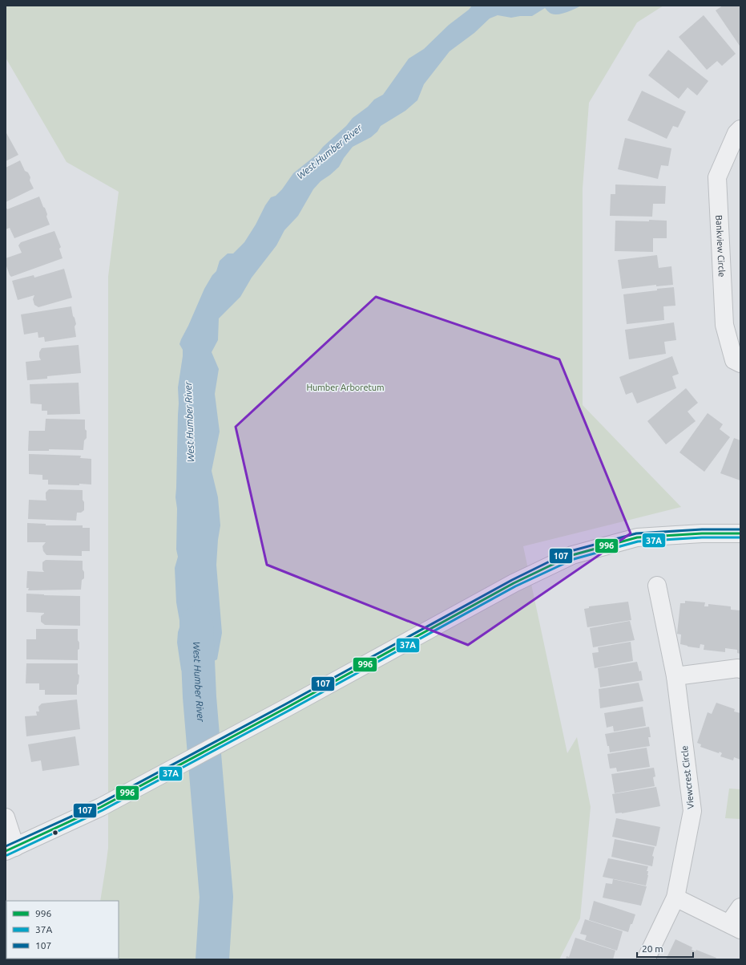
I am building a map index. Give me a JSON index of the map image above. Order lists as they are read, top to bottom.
{
  "streets": {
    "street": ["Bankview Circle", "Viewcrest Circle"]
  },
  "water": ["West Humber River"],
  "parks": ["Humber Arboretum"],
  "lines": ["transit line 107", "transit line 996", "transit line 37A"],
  "legend": ["996", "37A", "107"],
  "scale_bar": "20 m"
}
